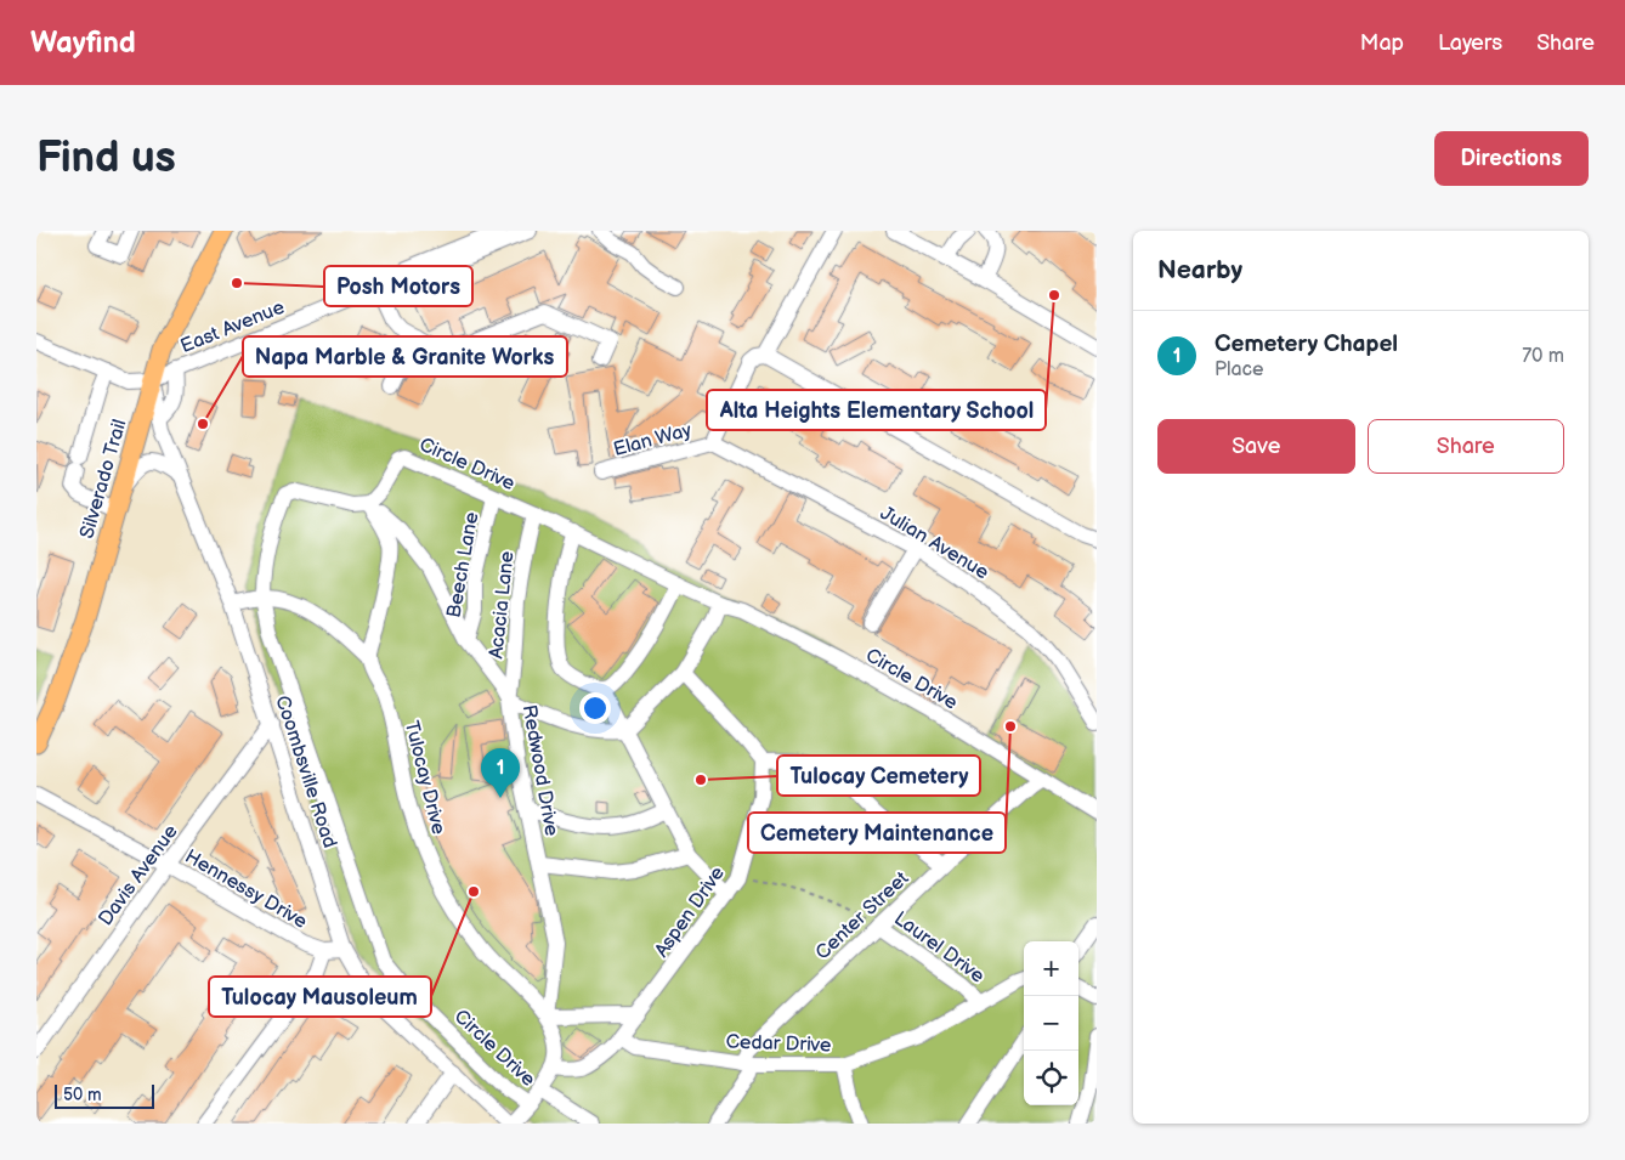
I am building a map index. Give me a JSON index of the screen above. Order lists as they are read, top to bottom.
{
  "streets": {
    "main road": ["Silverado Trail"],
    "street": [
      "East Avenue",
      "Elan Way",
      "Circle Drive",
      "Julian Avenue",
      "Beech Lane",
      "Acacia Lane",
      "Redwood Drive",
      "Coombsville Road",
      "Tulocay Drive",
      "Davis Avenue",
      "Hennessy Drive",
      "Aspen Drive",
      "Center Street",
      "Laurel Drive",
      "Cedar Drive"
    ]
  },
  "crossings": [
    ["East Avenue", "Silverado Trail"],
    ["East Avenue", "Coombsville Road"],
    ["Elan Way", "Julian Avenue"],
    ["Circle Drive", "Beech Lane"],
    ["Circle Drive", "Acacia Lane"],
    ["Circle Drive", "Redwood Drive"],
    ["Circle Drive", "Tulocay Drive"],
    ["Circle Drive", "Center Street"],
    ["Silverado Trail", "Coombsville Road"],
    ["Beech Lane", "Redwood Drive"],
    ["Acacia Lane", "Redwood Drive"],
    ["Redwood Drive", "Tulocay Drive"],
    ["Coombsville Road", "Davis Avenue"],
    ["Coombsville Road", "Hennessy Drive"],
    ["Tulocay Drive", "Aspen Drive"],
    ["Davis Avenue", "Hennessy Drive"],
    ["Aspen Drive", "Laurel Drive"],
    ["Aspen Drive", "Cedar Drive"],
    ["Center Street", "Laurel Drive"],
    ["Center Street", "Cedar Drive"],
    ["Laurel Drive", "Cedar Drive"]
  ],
  "places": [
    "Posh Motors",
    "Alta Heights Elementary School",
    "Napa Marble & Granite Works",
    "Cemetery Maintenance",
    "Tulocay Cemetery",
    "Tulocay Mausoleum"
  ],
  "scale_bar": "50 m",
  "page": {
    "header": "Wayfind",
    "nav": ["Map", "Layers", "Share"],
    "buttons": [
      "Directions",
      ["Save", "Share"]
    ],
    "title": "Find us",
    "heading": "Nearby",
    "list": [
      {
        "mark": "1",
        "name": "Cemetery Chapel",
        "note": "Place",
        "value": "70 m"
      }
    ],
    "pins": "1",
    "map_buttons": ["+", "−"],
    "scale": "50 m"
  }
}
